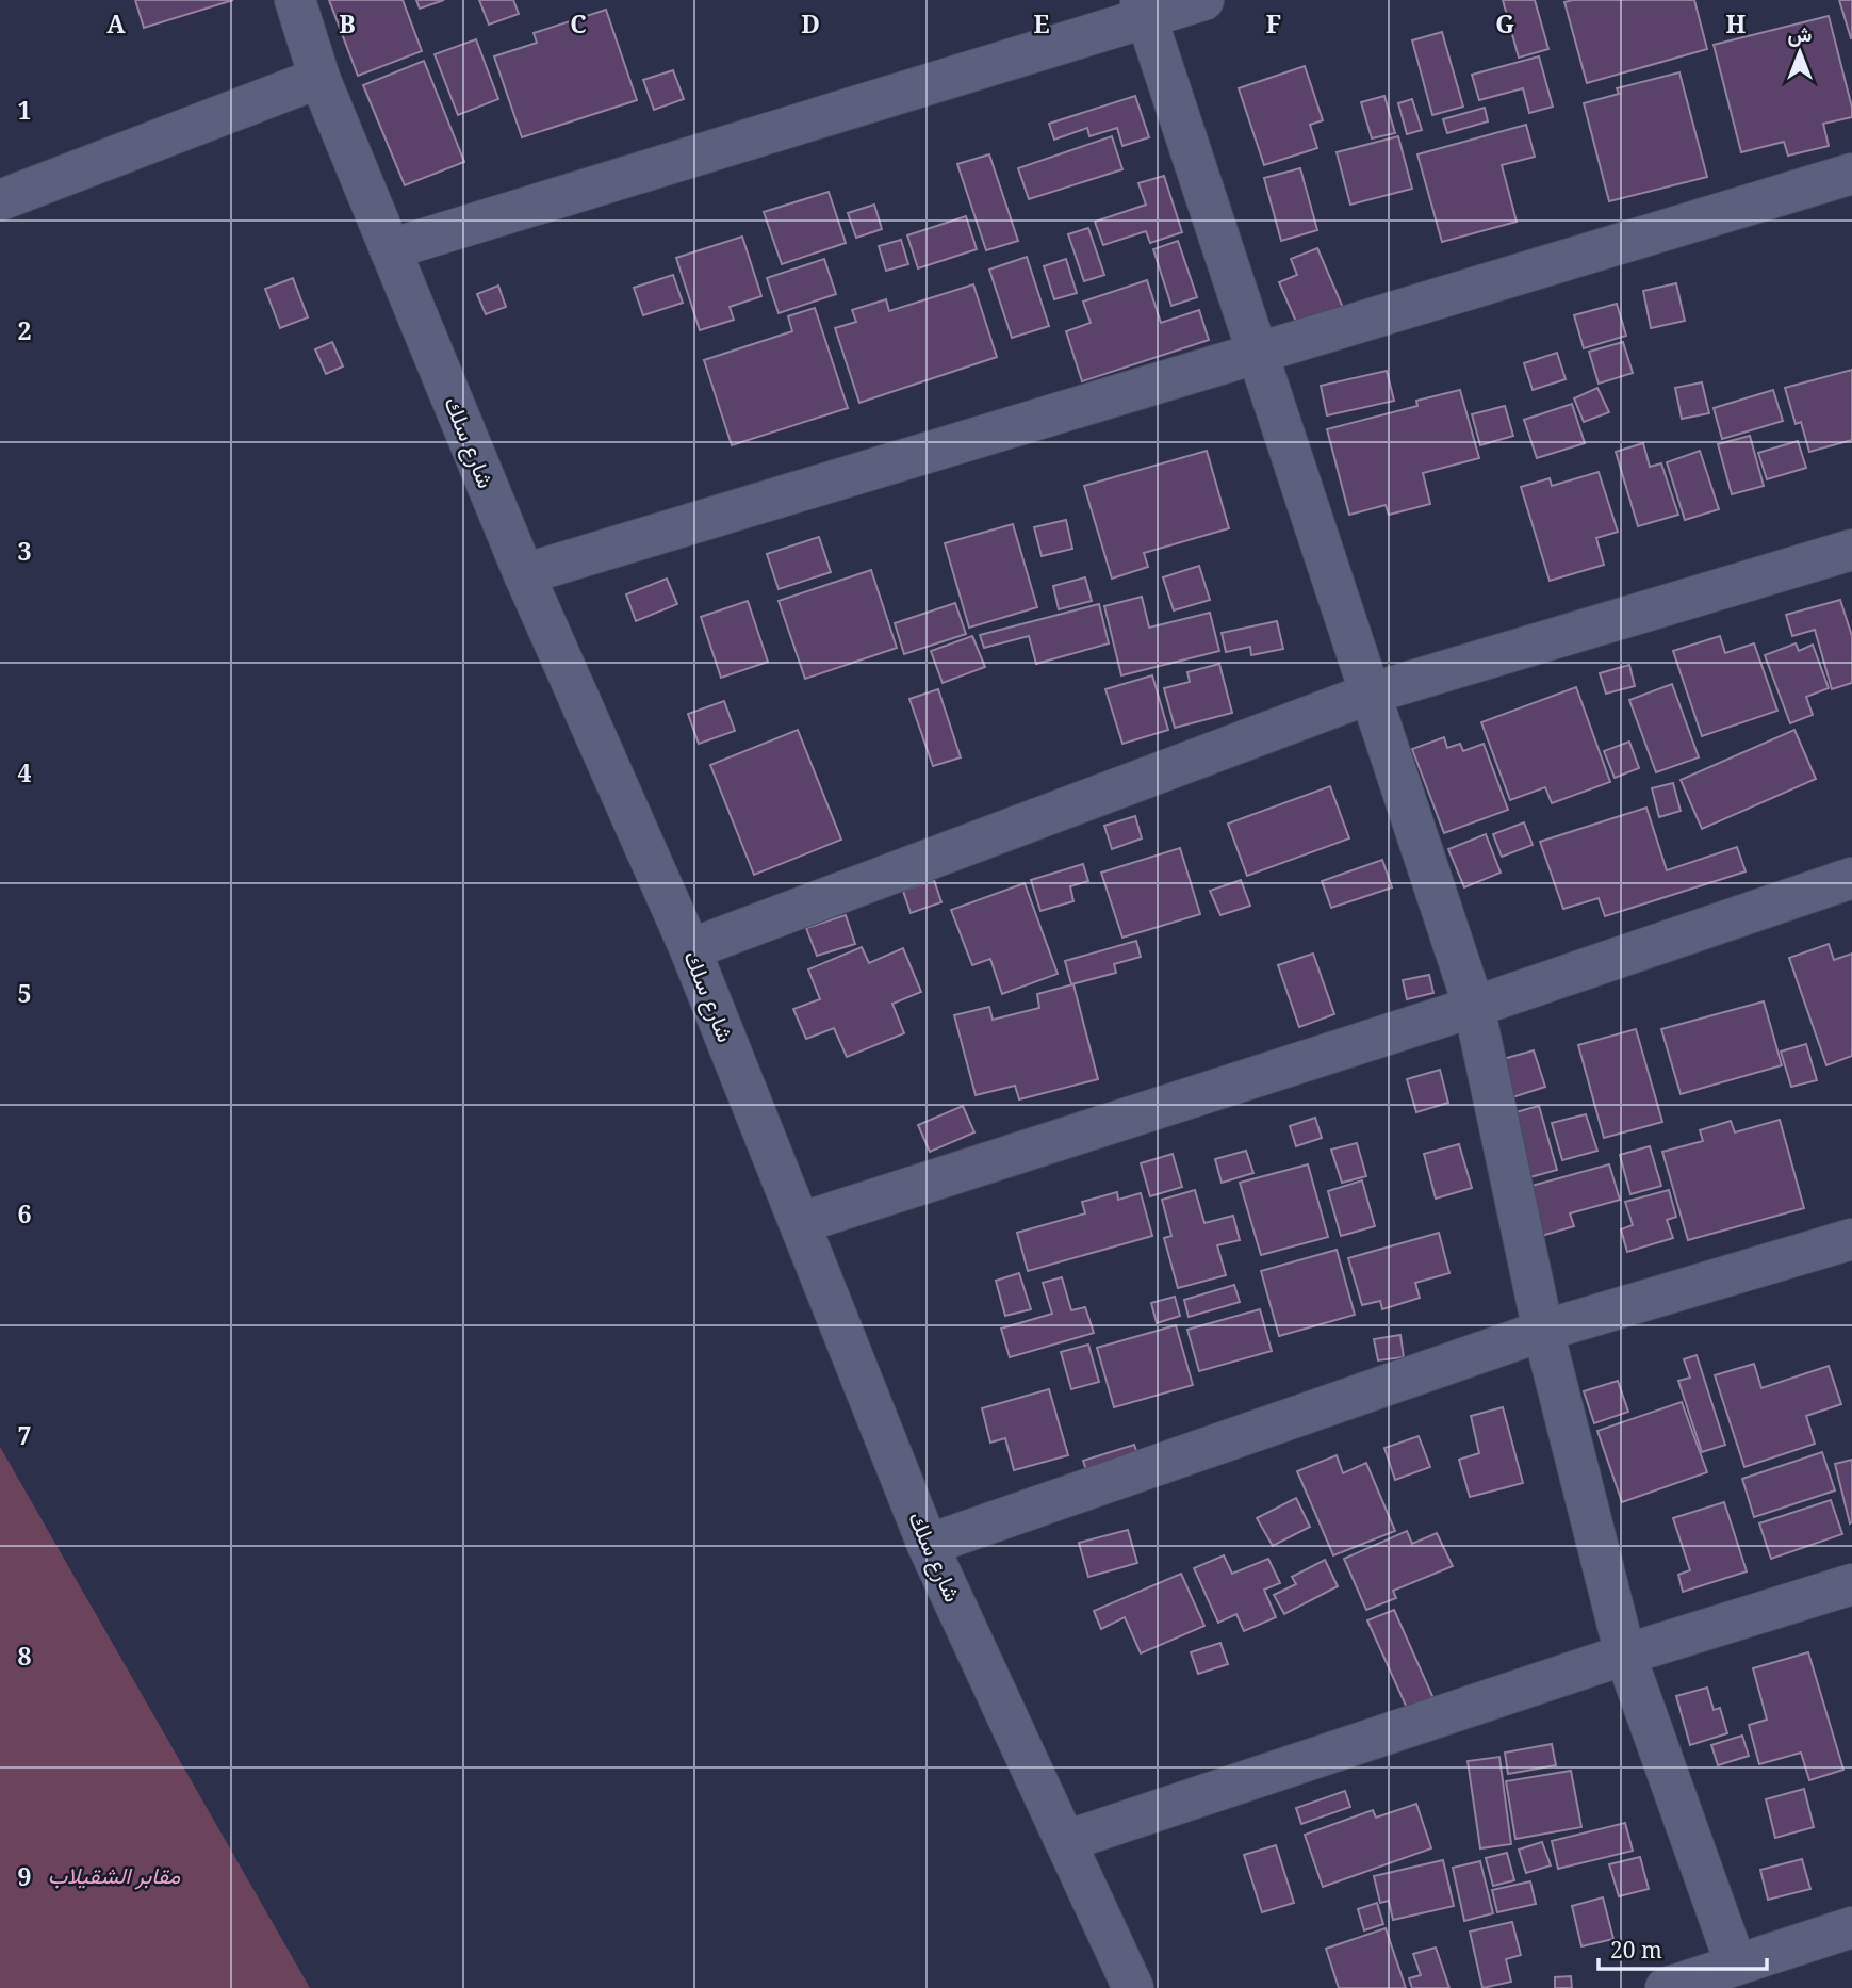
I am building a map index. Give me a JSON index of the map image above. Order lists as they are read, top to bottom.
{
  "streets": {
    "street": ["شارع سلك"]
  },
  "parks": ["مقابر الشقيلاب"],
  "scale_bar": "20 m",
  "north": "top",
  "grid": {
    "columns": [
      "A",
      "B",
      "C",
      "D",
      "E",
      "F",
      "G",
      "H"
    ],
    "rows": [
      "1",
      "2",
      "3",
      "4",
      "5",
      "6",
      "7",
      "8",
      "9"
    ]
  }
}
